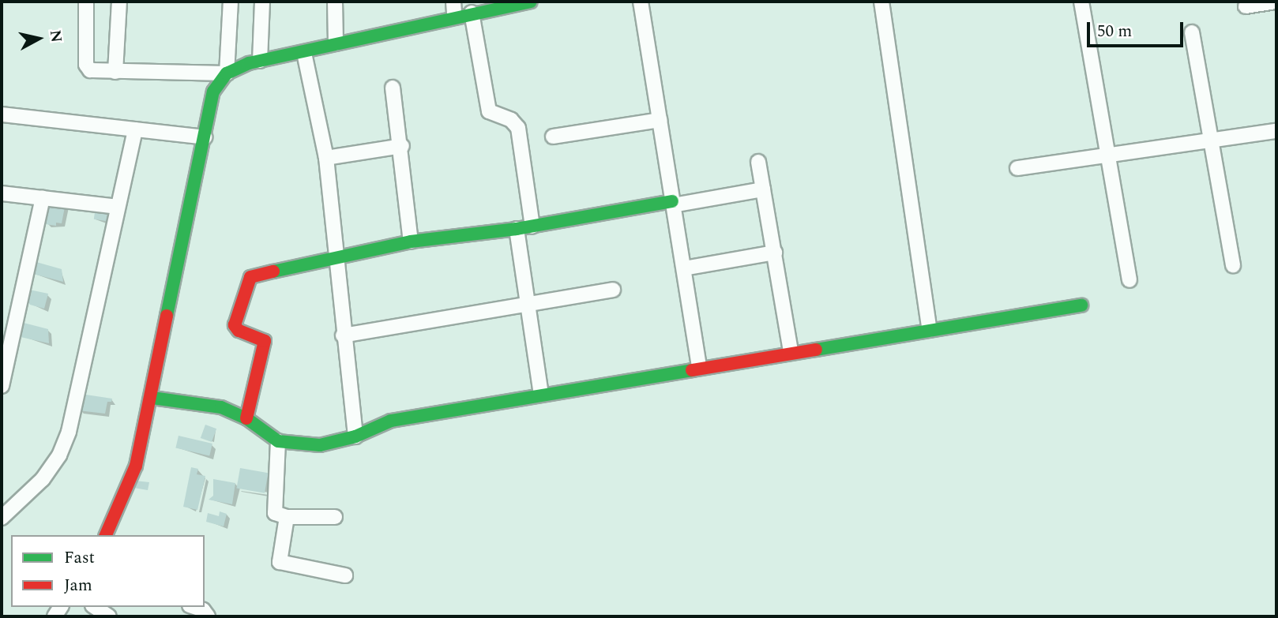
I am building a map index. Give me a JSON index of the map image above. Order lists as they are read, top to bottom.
{
  "legend": ["Fast", "Jam"],
  "scale_bar": "50 m",
  "north": "right"
}
